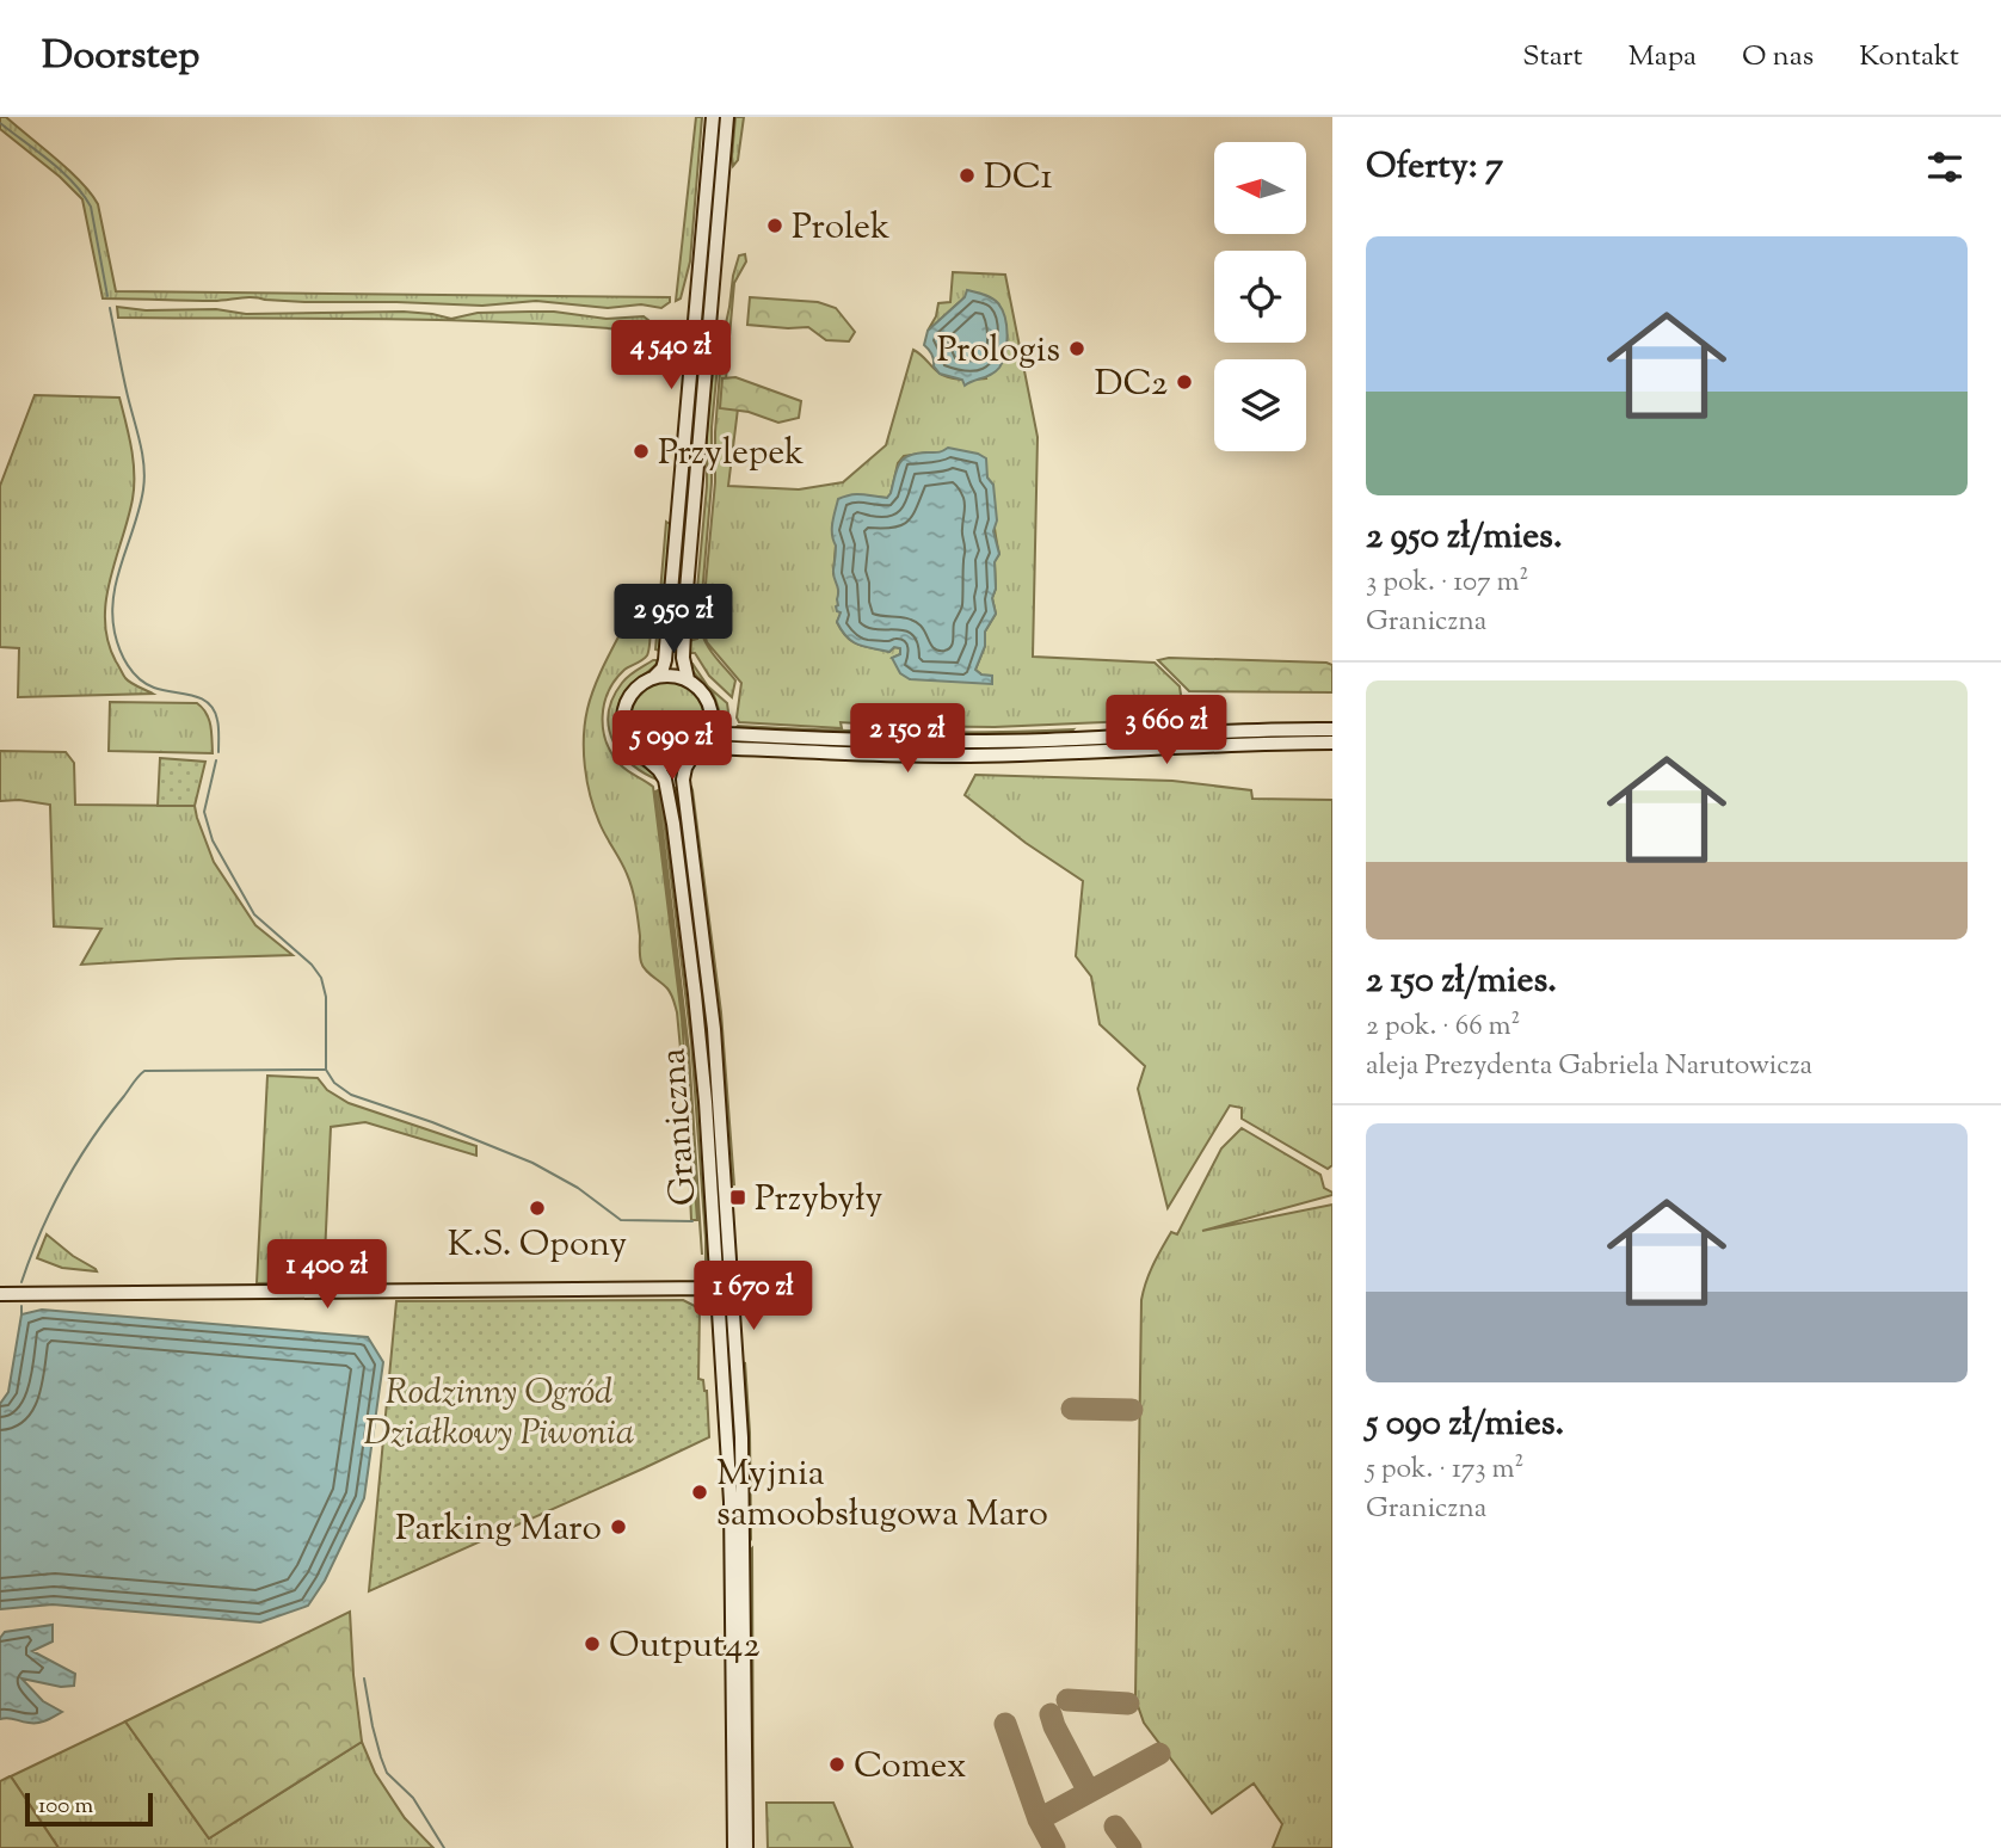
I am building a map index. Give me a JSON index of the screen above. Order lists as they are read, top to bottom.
{
  "streets": {
    "main road": ["Graniczna"]
  },
  "parks": ["Rodzinny Ogród Działkowy Piwonia"],
  "places": {
    "other": [
      "DC1",
      "Prolek",
      "Prologis",
      "DC2",
      "Przylepek",
      "K.S. Opony",
      "Myjnia samoobsługowa Maro",
      "Parking Maro",
      "Output42",
      "Comex"
    ],
    "transit": ["Przybyły"]
  },
  "scale_bar": "100 m",
  "north": "left",
  "page": {
    "header": "Doorstep",
    "nav": [
      "Start",
      "Mapa",
      "O nas",
      "Kontakt"
    ],
    "heading": "Oferty: 7",
    "list": [
      {
        "name": "2 950 zł/mies.",
        "note": "3 pok. · 107 m² · Graniczna"
      },
      {
        "name": "2 150 zł/mies.",
        "note": "2 pok. · 66 m² · aleja Prezydenta Gabriela Narutowicza"
      },
      {
        "name": "5 090 zł/mies.",
        "note": "5 pok. · 173 m² · Graniczna"
      }
    ],
    "price": [
      "4 540 zł",
      "2 950 zł",
      "3 660 zł",
      "2 150 zł",
      "5 090 zł",
      "1 400 zł",
      "1 670 zł"
    ],
    "scale": "100 m"
  }
}
